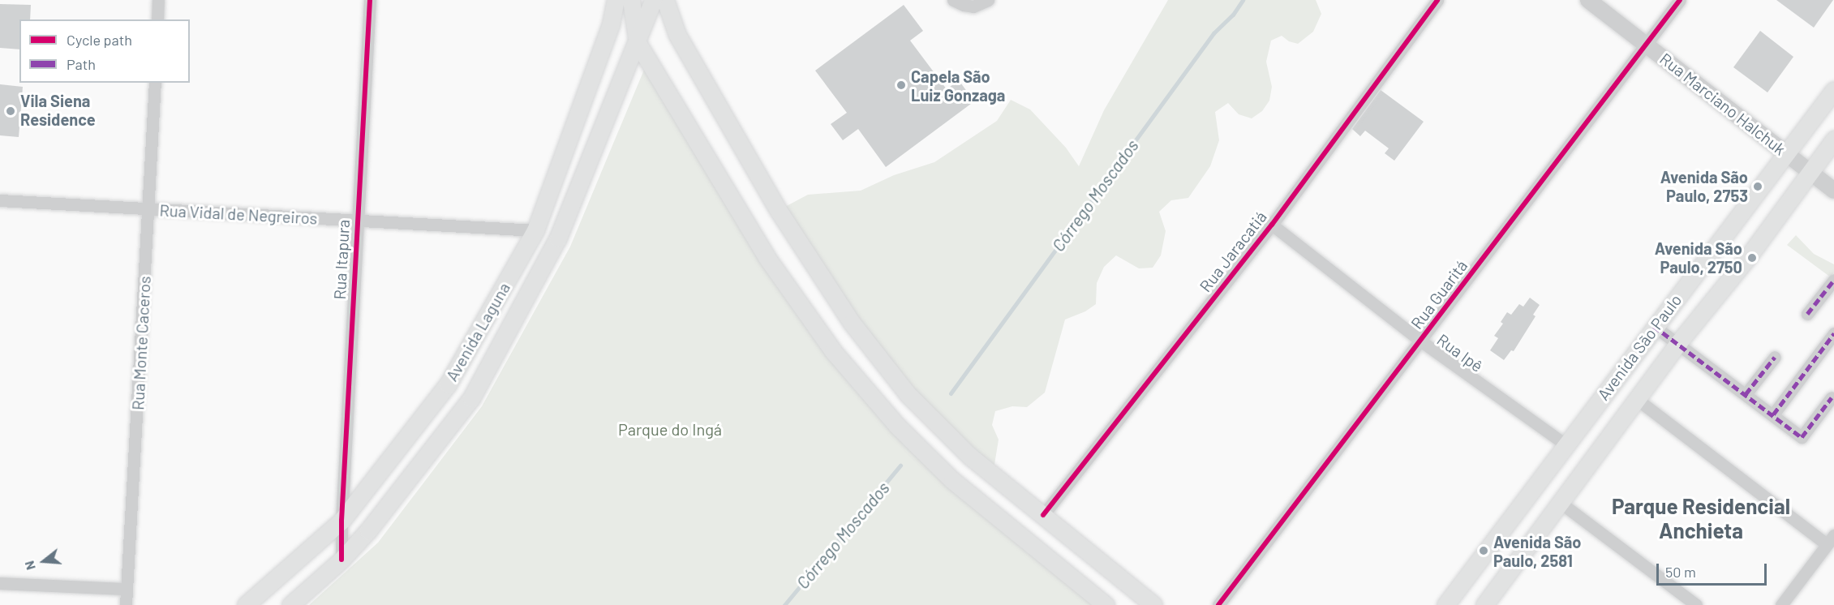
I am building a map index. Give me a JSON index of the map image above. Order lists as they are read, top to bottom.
{
  "streets": {
    "main road": ["Avenida Laguna", "Avenida São Paulo"],
    "street": [
      "Rua Marciano Halchuk",
      "Rua Vidal de Negreiros",
      "Rua Jaracatiá",
      "Rua Itapura",
      "Rua Guaritá",
      "Rua Monte Caceros",
      "Rua Ipê"
    ]
  },
  "crossings": [
    ["Rua Marciano Halchuk", "Rua Guaritá"],
    ["Rua Marciano Halchuk", "Avenida São Paulo"],
    ["Rua Vidal de Negreiros", "Rua Itapura"],
    ["Rua Vidal de Negreiros", "Avenida Laguna"],
    ["Rua Vidal de Negreiros", "Rua Monte Caceros"],
    ["Rua Jaracatiá", "Rua Ipê"],
    ["Rua Itapura", "Avenida Laguna"],
    ["Rua Guaritá", "Rua Ipê"],
    ["Avenida São Paulo", "Rua Ipê"]
  ],
  "districts": ["Parque Residencial Anchieta"],
  "water": ["Córrego Moscados"],
  "parks": ["Parque do Ingá"],
  "places": [
    "Capela São Luiz Gonzaga",
    "Vila Siena Residence",
    "Avenida São Paulo, 2753",
    "Avenida São Paulo, 2750",
    "Avenida São Paulo, 2581"
  ],
  "legend": ["Cycle path", "Path"],
  "scale_bar": "50 m",
  "north": "left"
}
